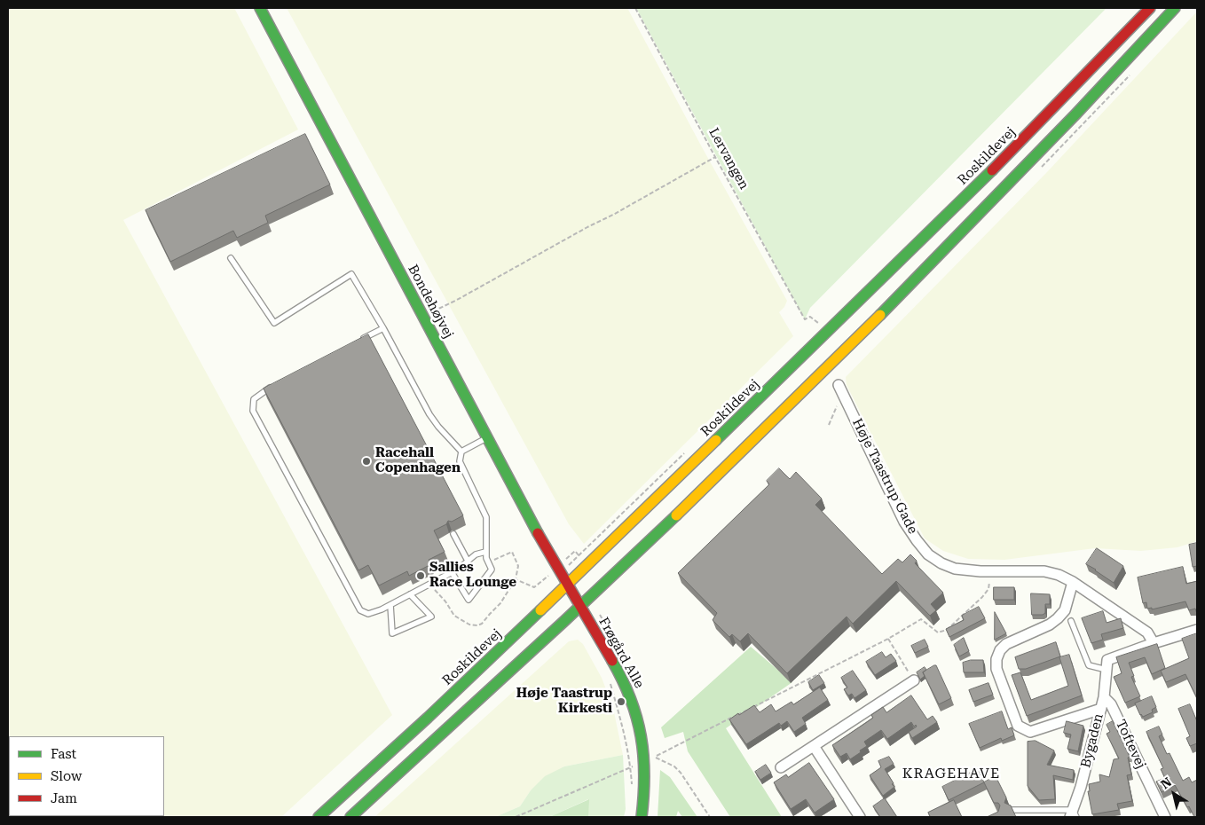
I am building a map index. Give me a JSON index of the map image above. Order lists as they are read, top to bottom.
{
  "streets": {
    "main road": ["Roskildevej", "Bondehøjvej", "Frøgård Alle"],
    "street": ["Høje Taastrup Gade", "Bygaden", "Toftevej"],
    "path": ["Lervangen"]
  },
  "crossings": [
    ["Roskildevej", "Bondehøjvej"],
    ["Bondehøjvej", "Frøgård Alle"],
    ["Bygaden", "Toftevej"]
  ],
  "districts": ["KRAGEHAVE"],
  "places": ["Racehall Copenhagen", "Sallies Race Lounge", "Høje Taastrup Kirkesti"],
  "legend": ["Fast", "Slow", "Jam"],
  "north": "top left"
}
